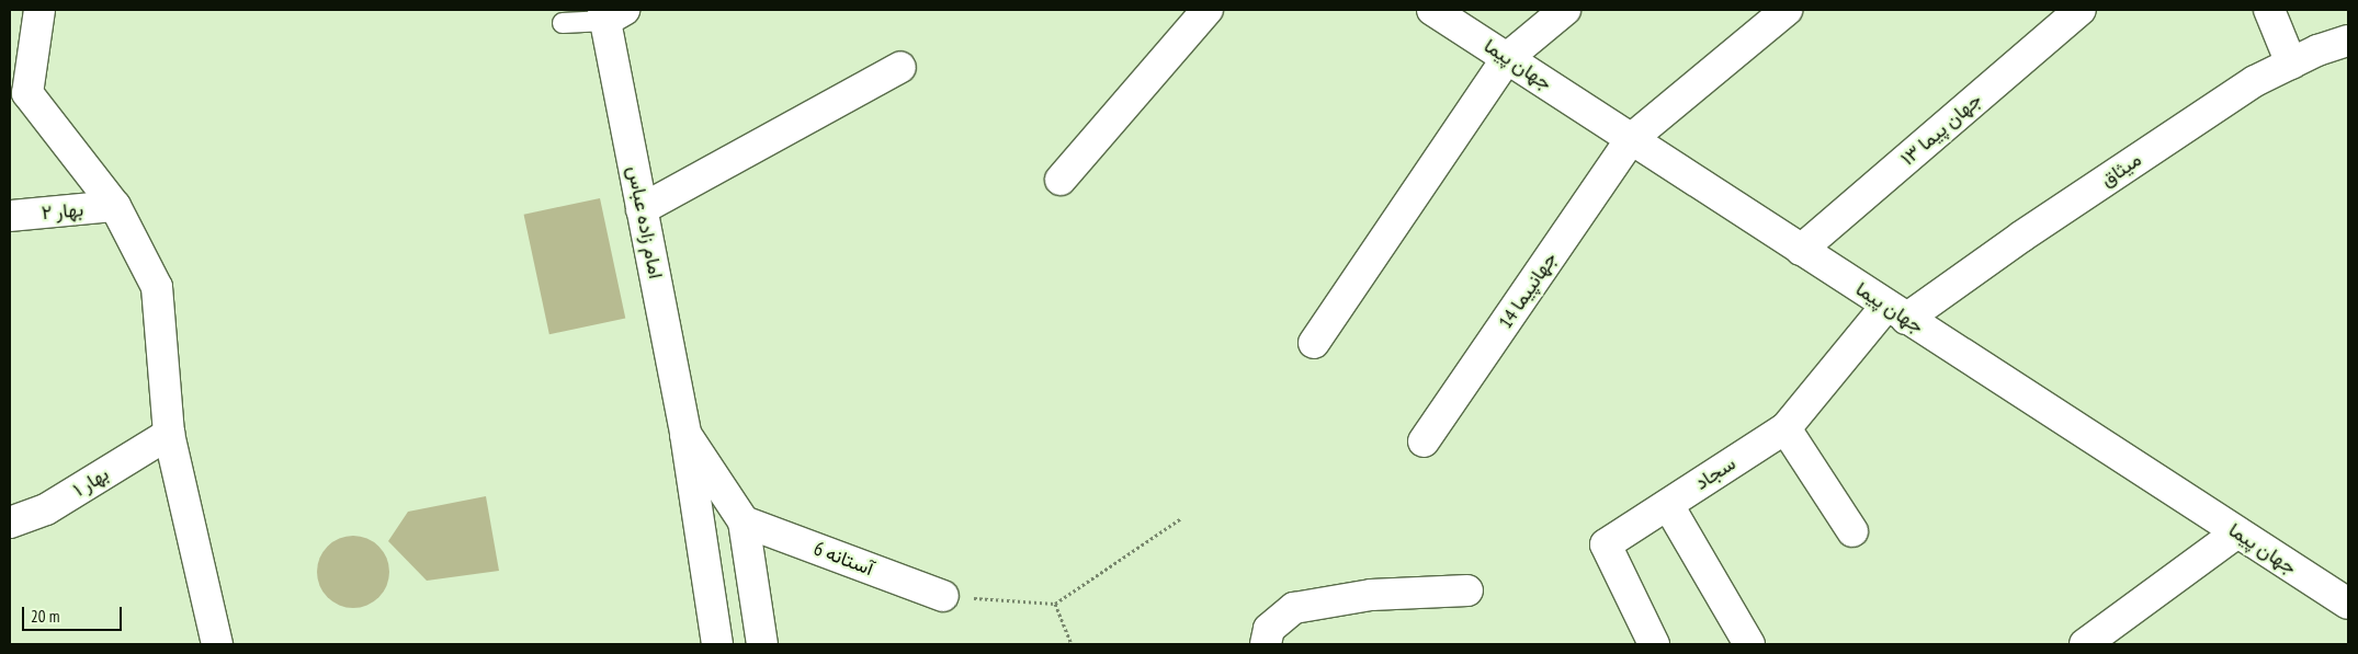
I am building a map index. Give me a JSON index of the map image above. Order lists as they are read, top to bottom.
{
  "streets": {
    "street": [
      "جهان پیما",
      "جهان پیما ۱۳",
      "ميثاق",
      "بهار ۲",
      "امام زاده عباس",
      "جهانپیما 14",
      "سجاد",
      "بهار ۱",
      "آستانه 6"
    ]
  },
  "crossings": [
    ["جهان پیما", "جهان پیما ۱۳"],
    ["جهان پیما", "ميثاق"],
    ["جهان پیما", "جهانپیما 14"],
    ["جهان پیما", "سجاد"],
    ["ميثاق", "سجاد"],
    ["امام زاده عباس", "آستانه 6"]
  ],
  "scale_bar": "20 m"
}
